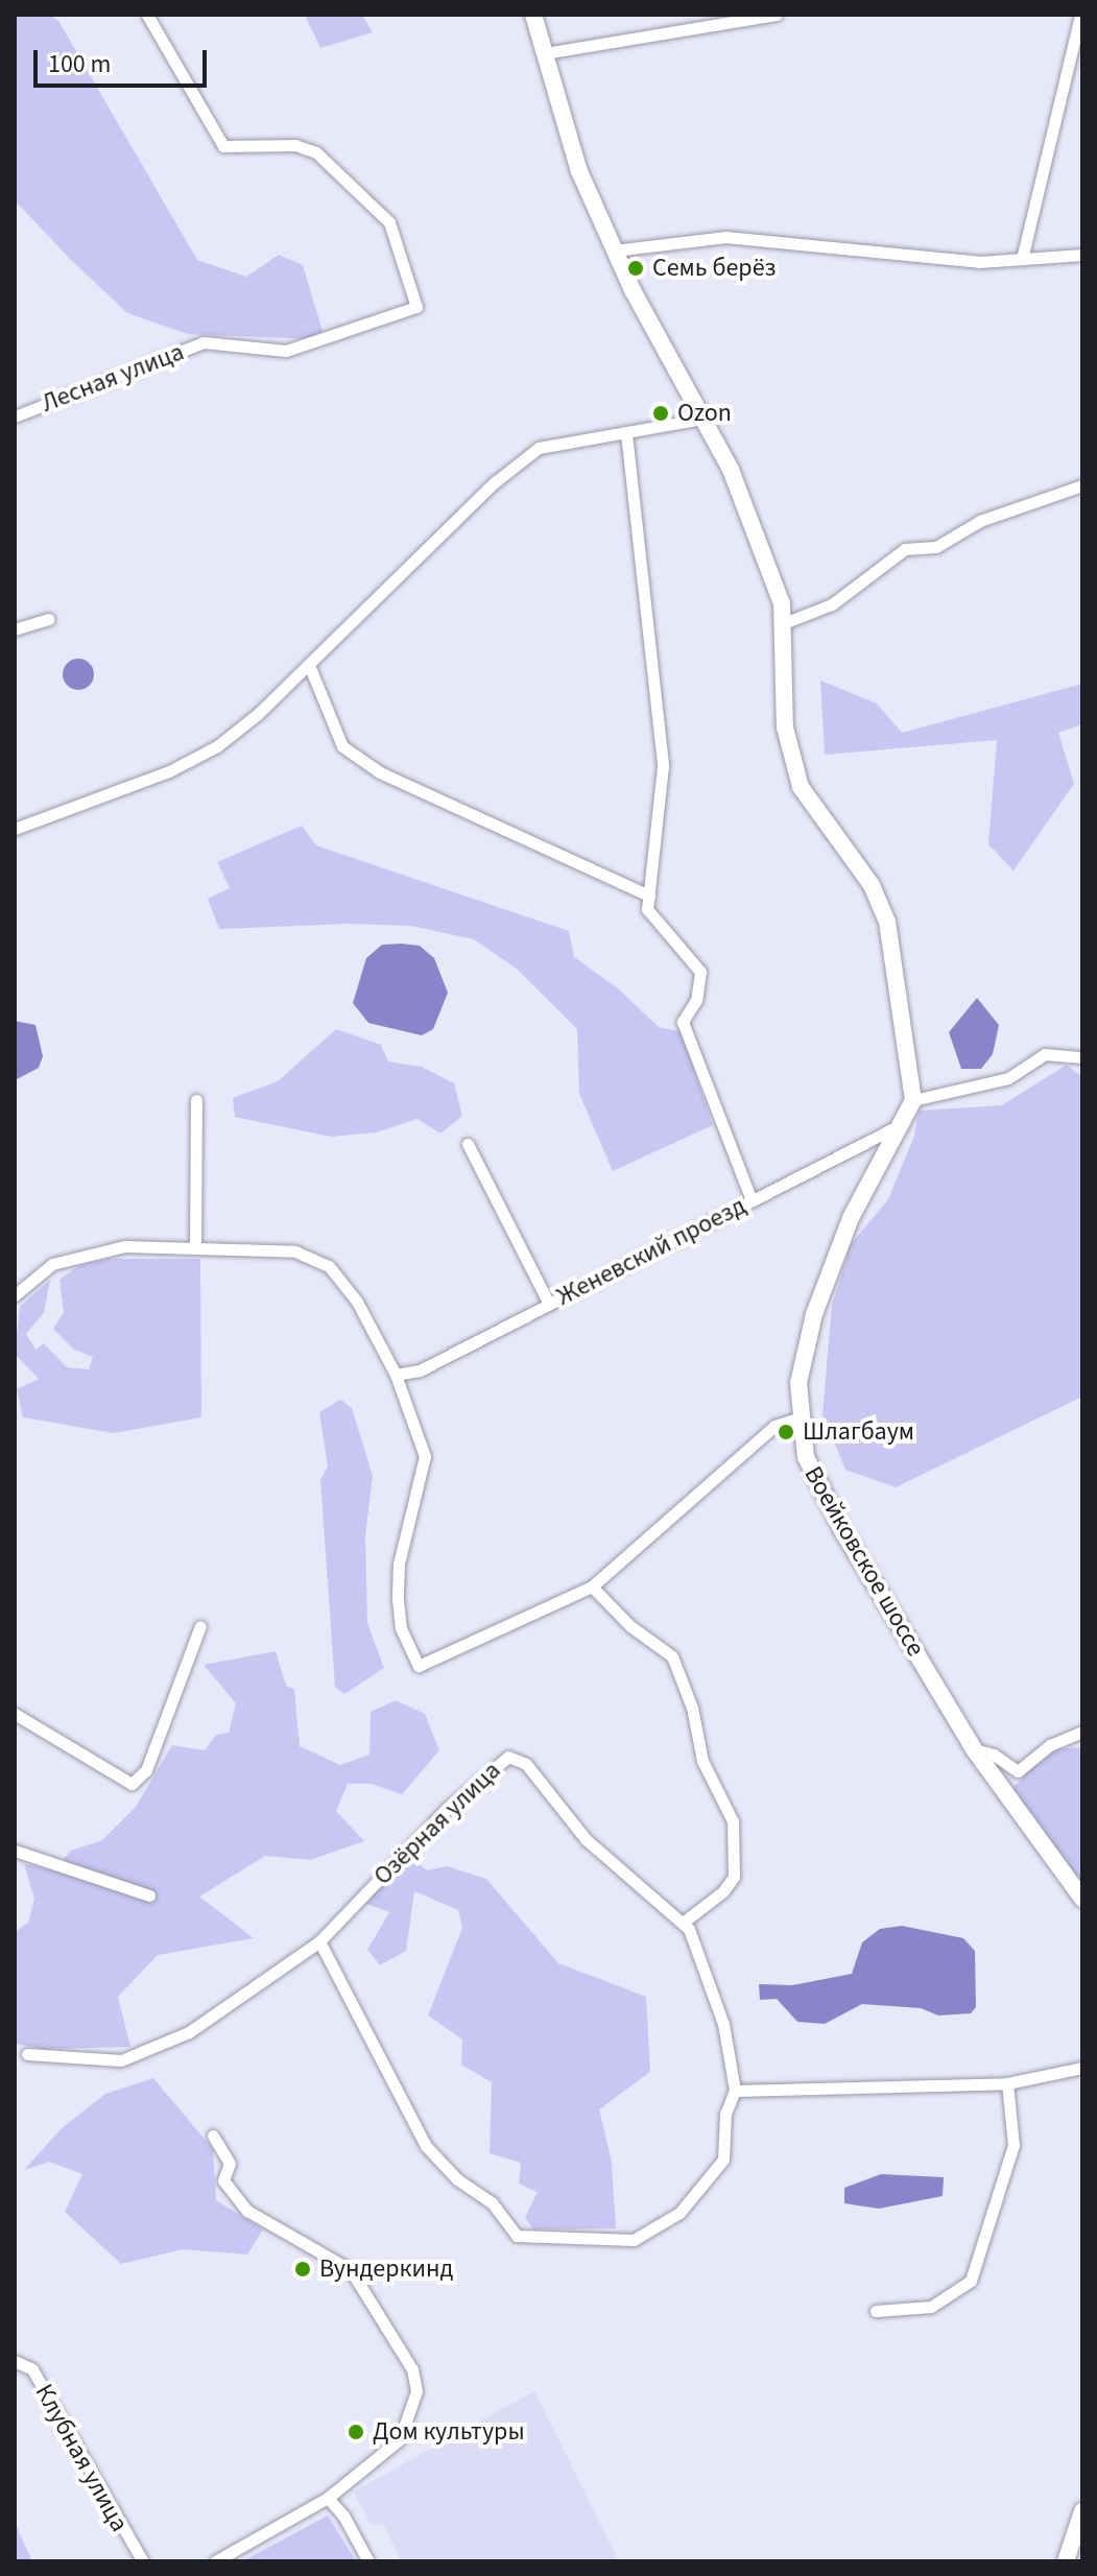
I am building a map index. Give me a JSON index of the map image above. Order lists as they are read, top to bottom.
{
  "streets": {
    "street": [
      "Лесная улица",
      "Женевский проезд",
      "Воейковское шоссе",
      "Озёрная улица",
      "Клубная улица"
    ]
  },
  "crossings": [
    ["Женевский проезд", "Воейковское шоссе"]
  ],
  "places": [
    "Семь берёз",
    "Ozon",
    "Шлагбаум",
    "Вундеркинд",
    "Дом культуры"
  ],
  "scale_bar": "100 m"
}
